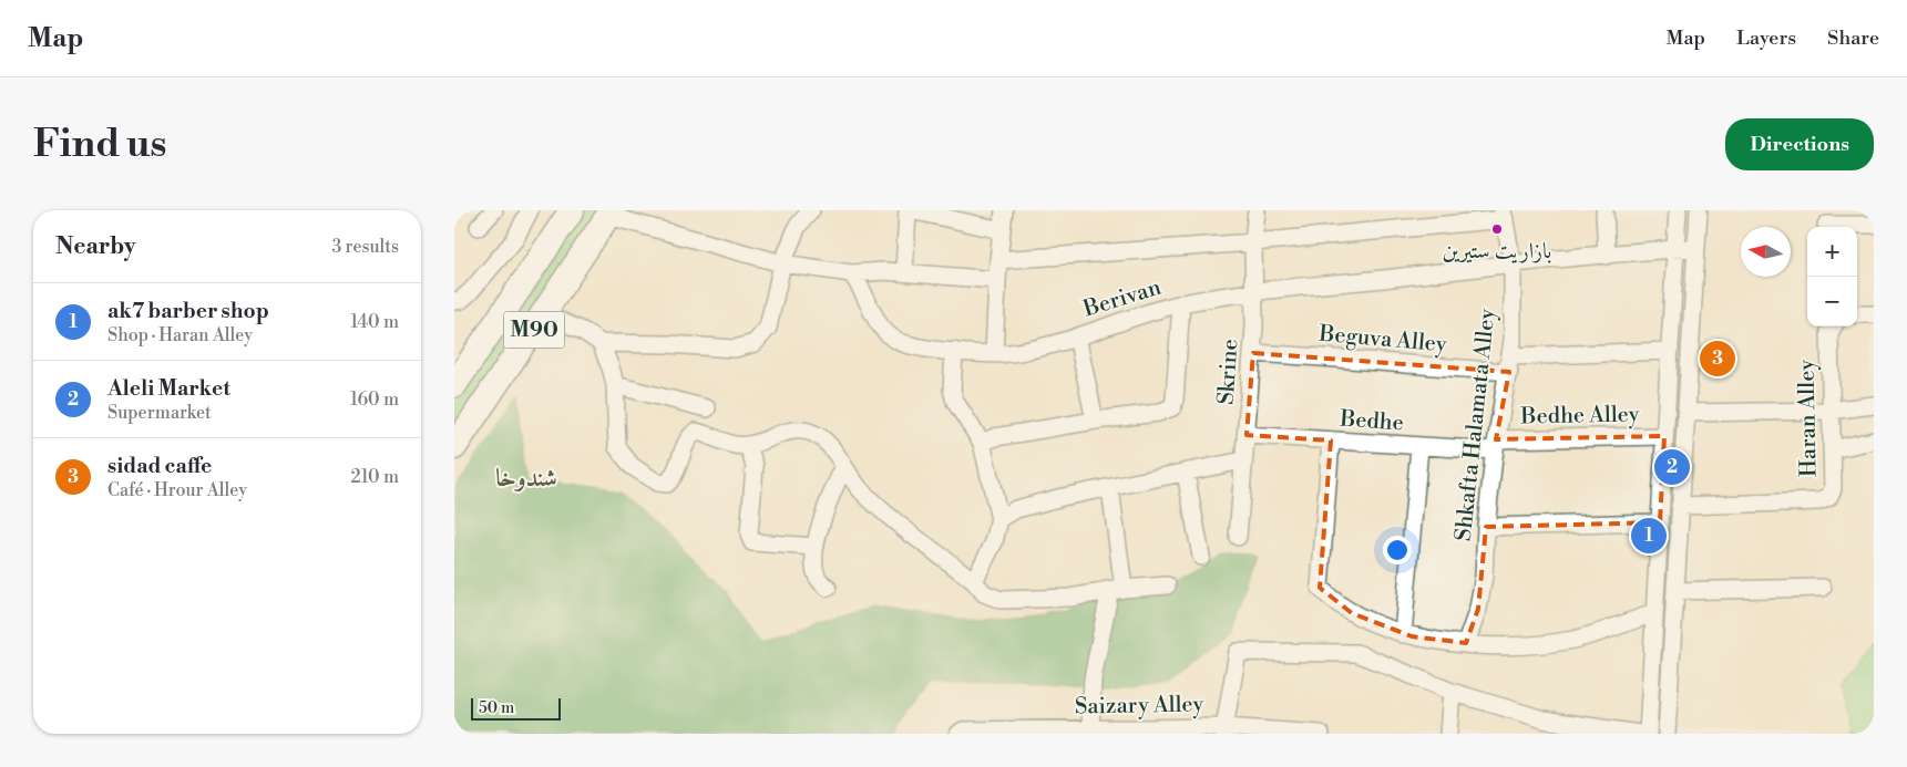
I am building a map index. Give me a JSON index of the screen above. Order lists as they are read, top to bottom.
{
  "streets": {
    "highway": ["M90"],
    "street": [
      "Berivan",
      "Beguva Alley",
      "Skrine",
      "Bedhe Alley",
      "Haran Alley",
      "Bedhe",
      "Shkafta Halamata Alley",
      "Saizary Alley"
    ]
  },
  "crossings": [
    ["Berivan", "Skrine"],
    ["Berivan", "Shkafta Halamata Alley"],
    ["Beguva Alley", "Skrine"],
    ["Beguva Alley", "Shkafta Halamata Alley"],
    ["Skrine", "Bedhe"],
    ["Bedhe Alley", "Bedhe"],
    ["Bedhe Alley", "Shkafta Halamata Alley"],
    ["Bedhe", "Shkafta Halamata Alley"]
  ],
  "districts": ["شندوخا"],
  "places": ["بازاريت ستيرين"],
  "scale_bar": "50 m",
  "north": "left",
  "page": {
    "header": "Map",
    "nav": ["Map", "Layers", "Share"],
    "buttons": "Directions",
    "title": "Find us",
    "heading": ["Nearby", "3 results"],
    "map_buttons": ["+", "−"],
    "list": [
      {
        "mark": "1",
        "name": "ak7 barber shop",
        "note": "Shop · Haran Alley",
        "value": "140 m"
      },
      {
        "mark": "2",
        "name": "Aleli Market",
        "note": "Supermarket",
        "value": "160 m"
      },
      {
        "mark": "3",
        "name": "sidad caffe",
        "note": "Café · Hrour Alley",
        "value": "210 m"
      }
    ],
    "pins": ["3", "2", "1"],
    "scale": "50 m"
  }
}
